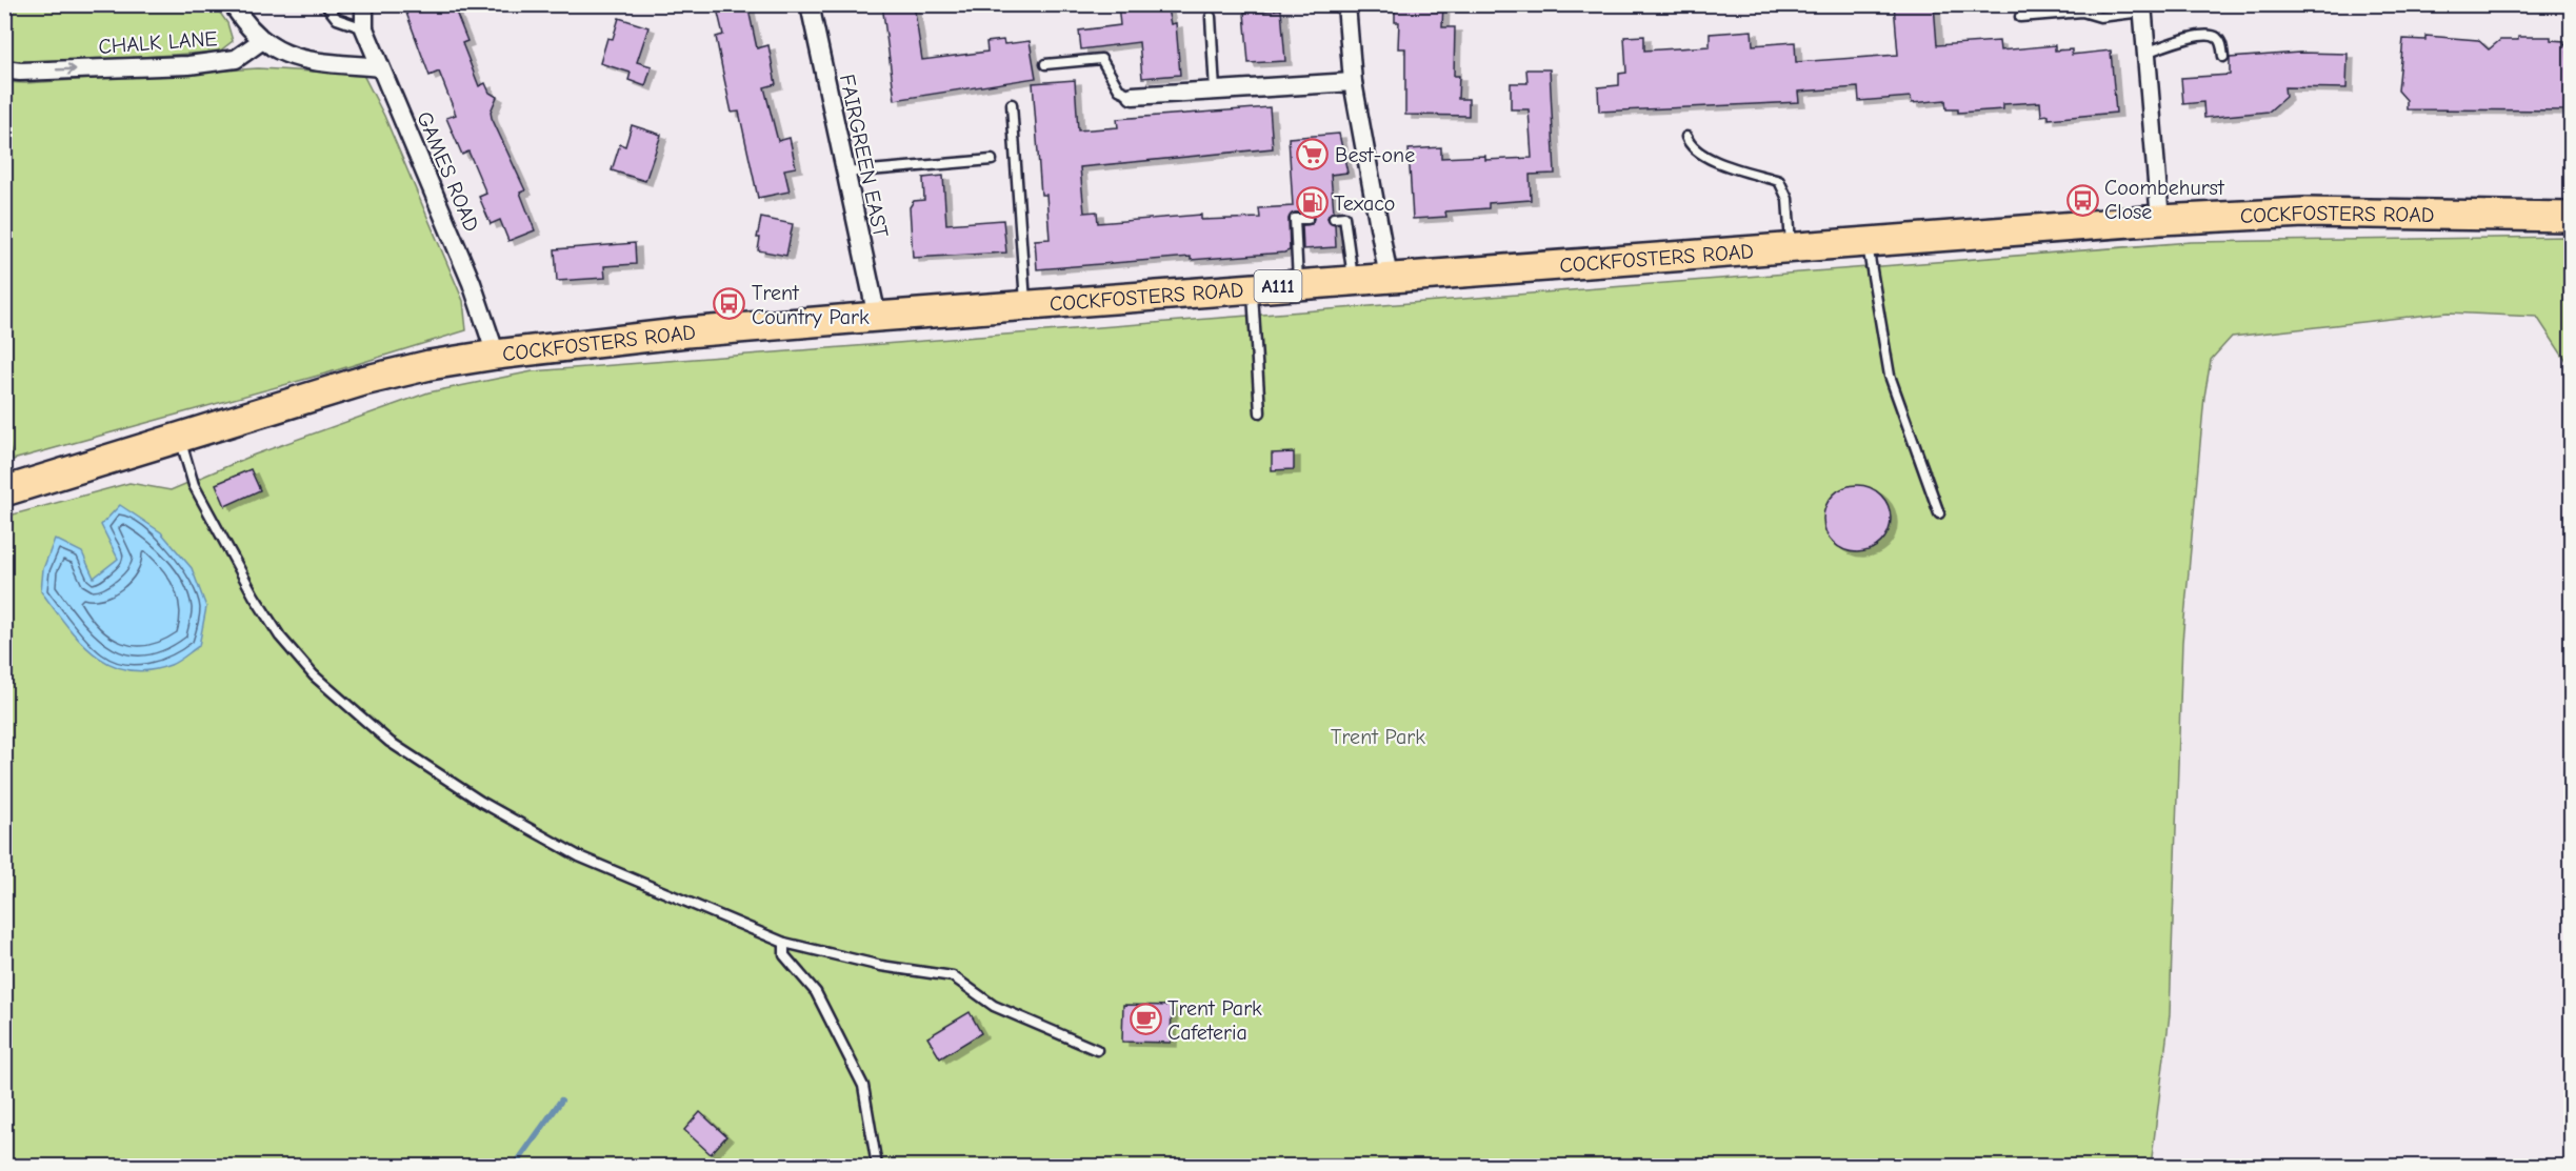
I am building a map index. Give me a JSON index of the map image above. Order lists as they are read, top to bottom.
{
  "streets": {
    "main road": ["COCKFOSTERS ROAD", "A111"],
    "street": ["CHALK LANE", "FAIRGREEN EAST", "GAMES ROAD"]
  },
  "crossings": [
    ["FAIRGREEN EAST", "COCKFOSTERS ROAD"],
    ["GAMES ROAD", "COCKFOSTERS ROAD"]
  ],
  "one_way": ["CHALK LANE"],
  "parks": ["Trent Park"],
  "places": {
    "supermarket": ["Best-one"],
    "bus stop": ["Coombehurst Close", "Trent Country Park"],
    "fuel station": ["Texaco"],
    "cafe": ["Trent Park Cafeteria"]
  }
}
